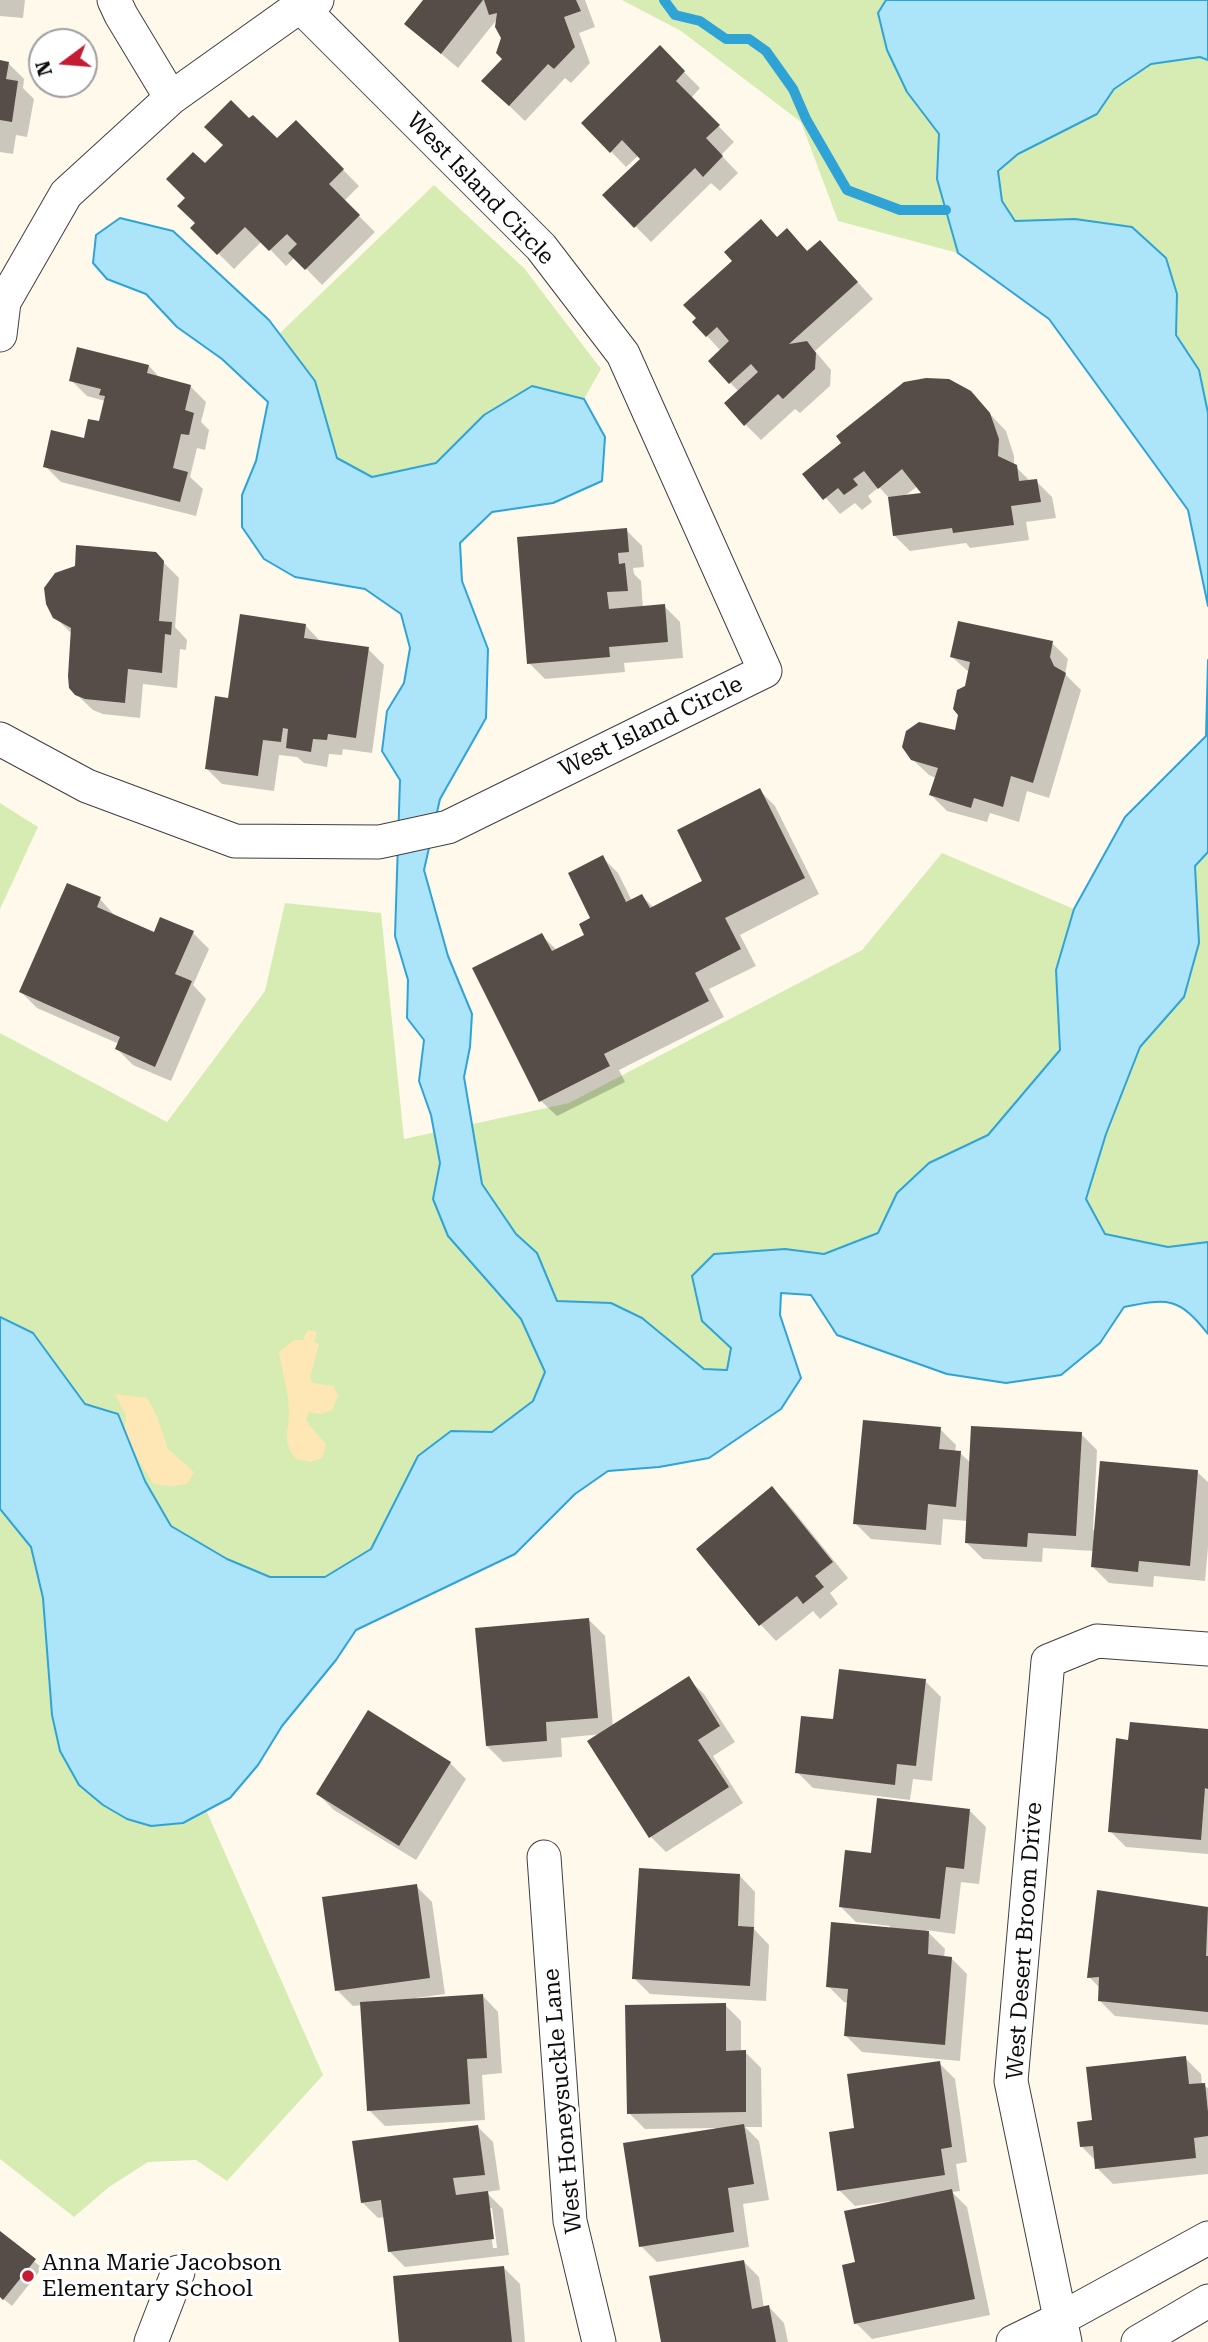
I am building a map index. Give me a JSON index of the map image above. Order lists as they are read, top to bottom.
{
  "streets": {
    "street": ["West Island Circle", "West Desert Broom Drive", "West Honeysuckle Lane"]
  },
  "places": ["Anna Marie Jacobson Elementary School"],
  "north": "left"
}
